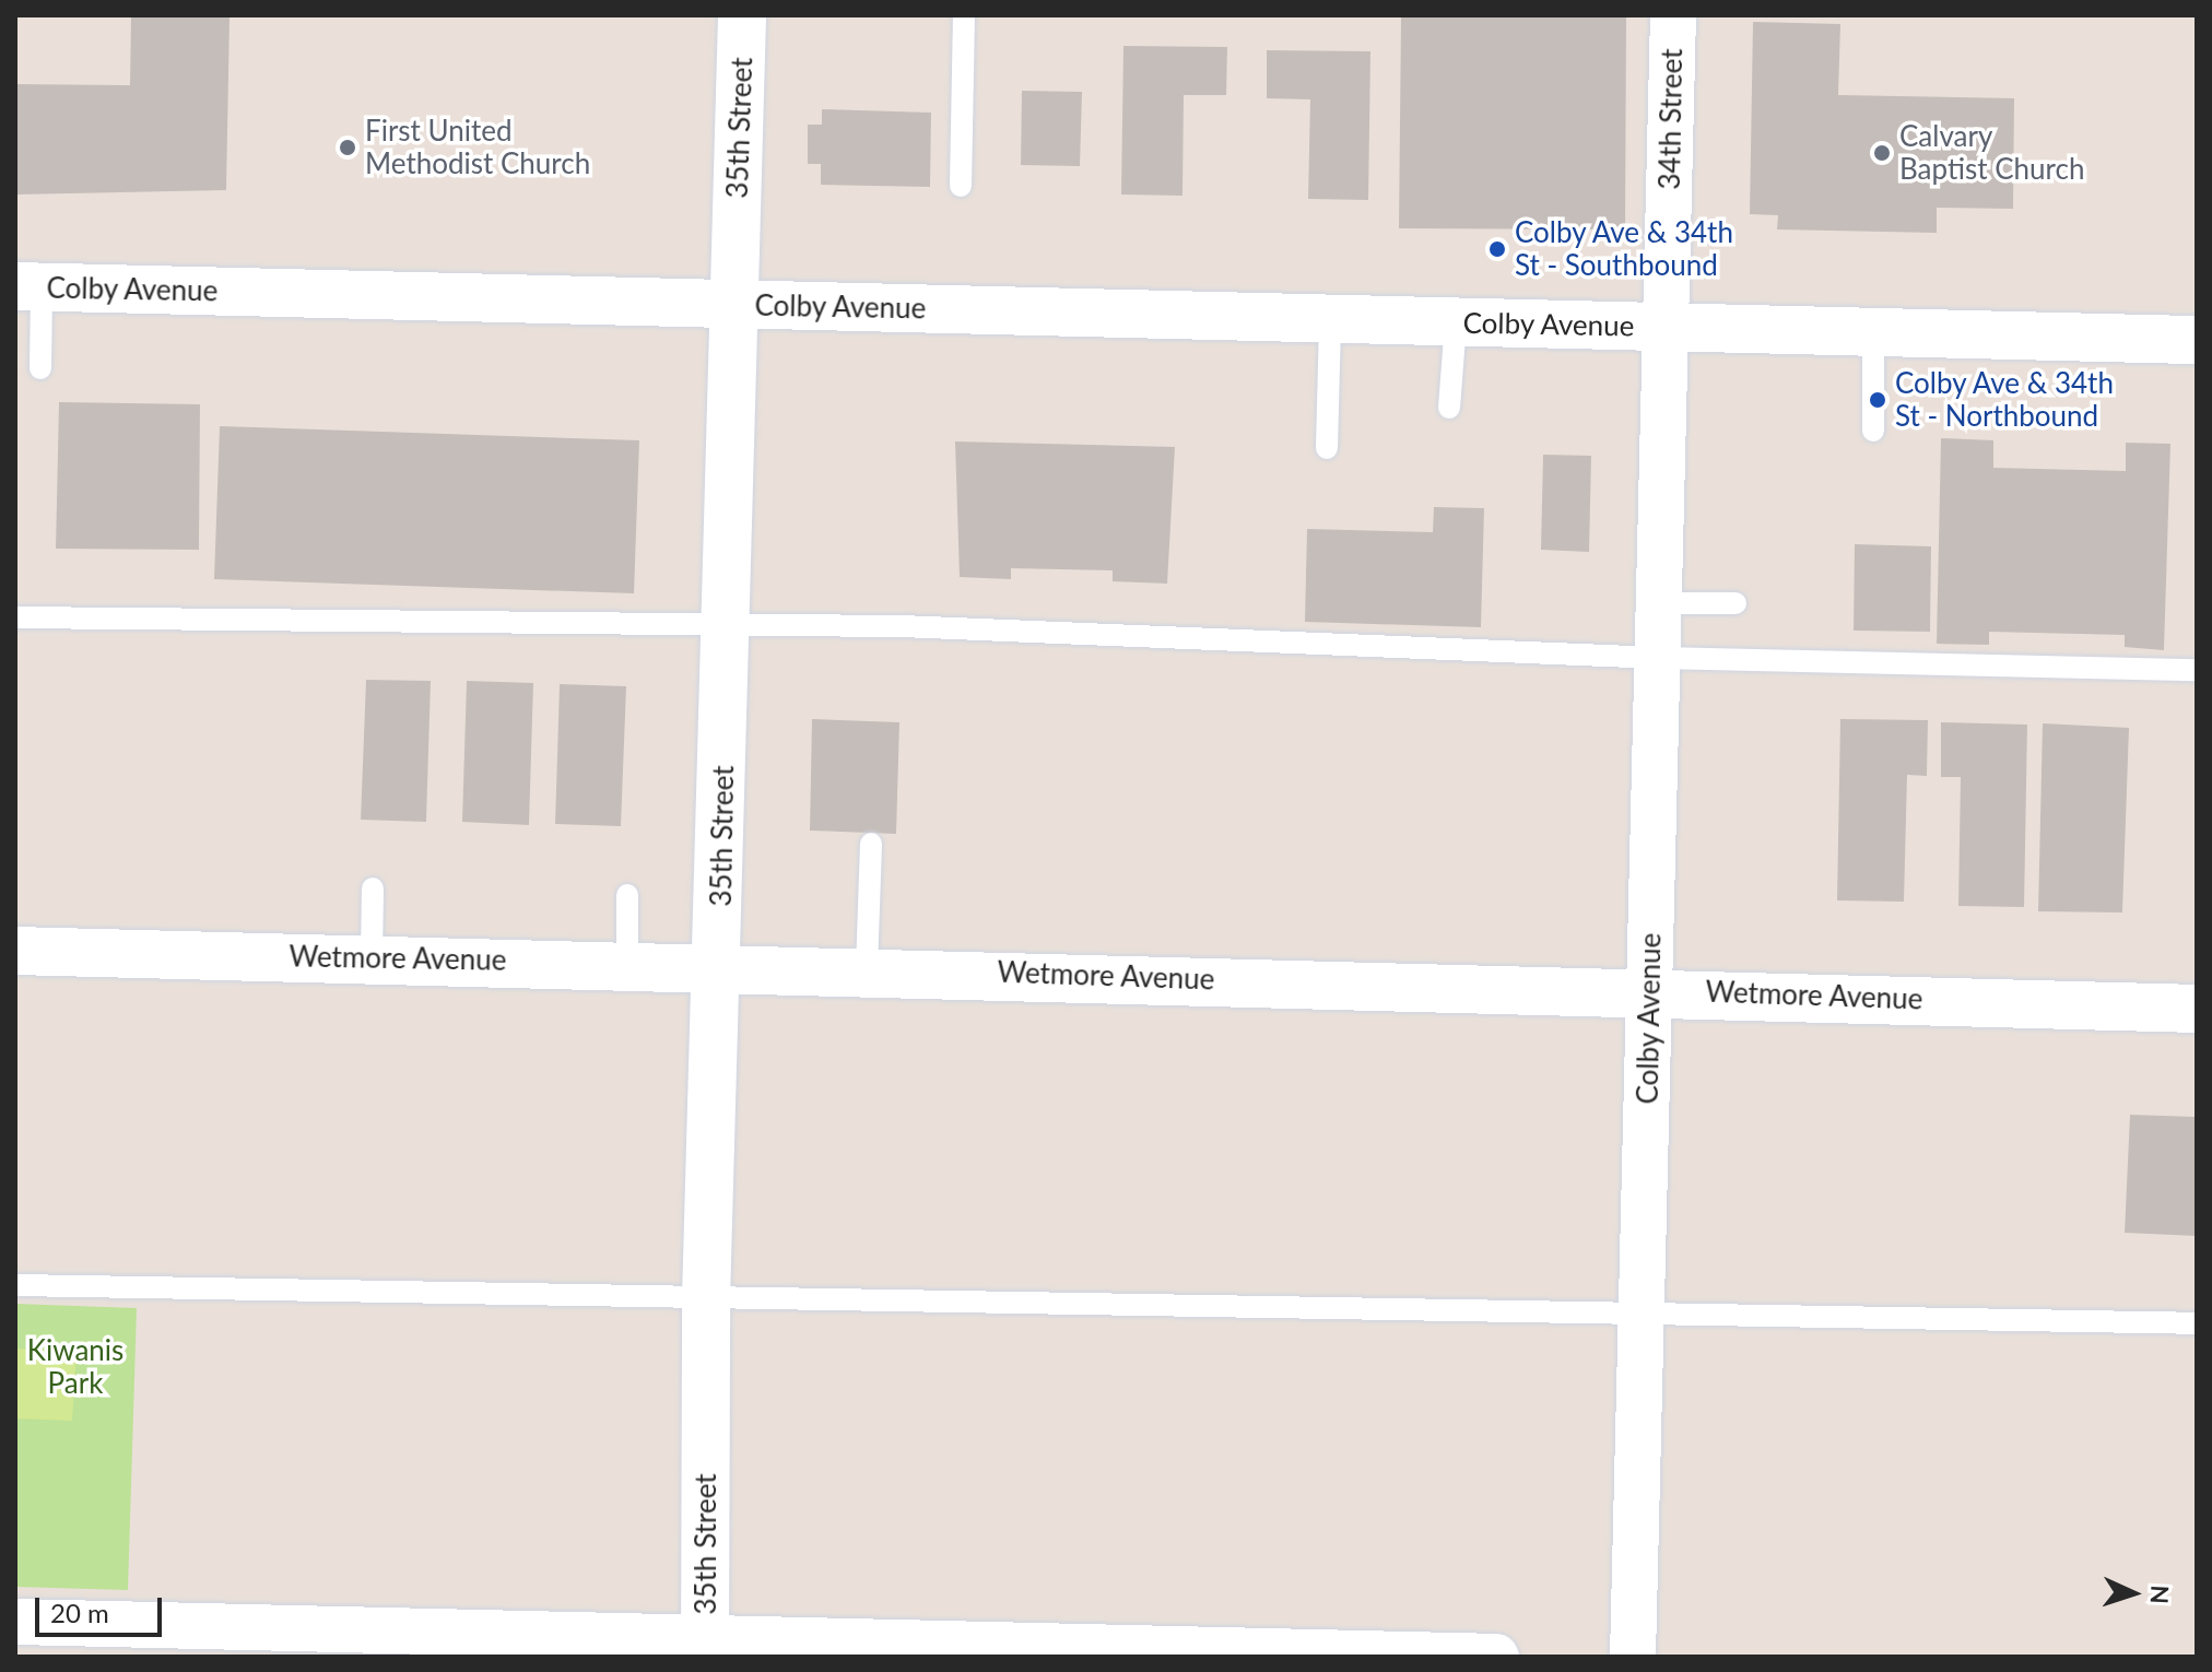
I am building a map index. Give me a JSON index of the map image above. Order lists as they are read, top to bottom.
{
  "streets": {
    "street": [
      "34th Street",
      "35th Street",
      "Colby Avenue",
      "Wetmore Avenue"
    ]
  },
  "crossings": [
    ["34th Street", "Colby Avenue"],
    ["35th Street", "Colby Avenue"],
    ["35th Street", "Wetmore Avenue"],
    ["Colby Avenue", "Wetmore Avenue"]
  ],
  "parks": ["Kiwanis Park"],
  "places": [
    "First United Methodist Church",
    "Calvary Baptist Church",
    "Colby Ave & 34th St - Southbound",
    "Colby Ave & 34th St - Northbound"
  ],
  "scale_bar": "20 m",
  "north": "right"
}
